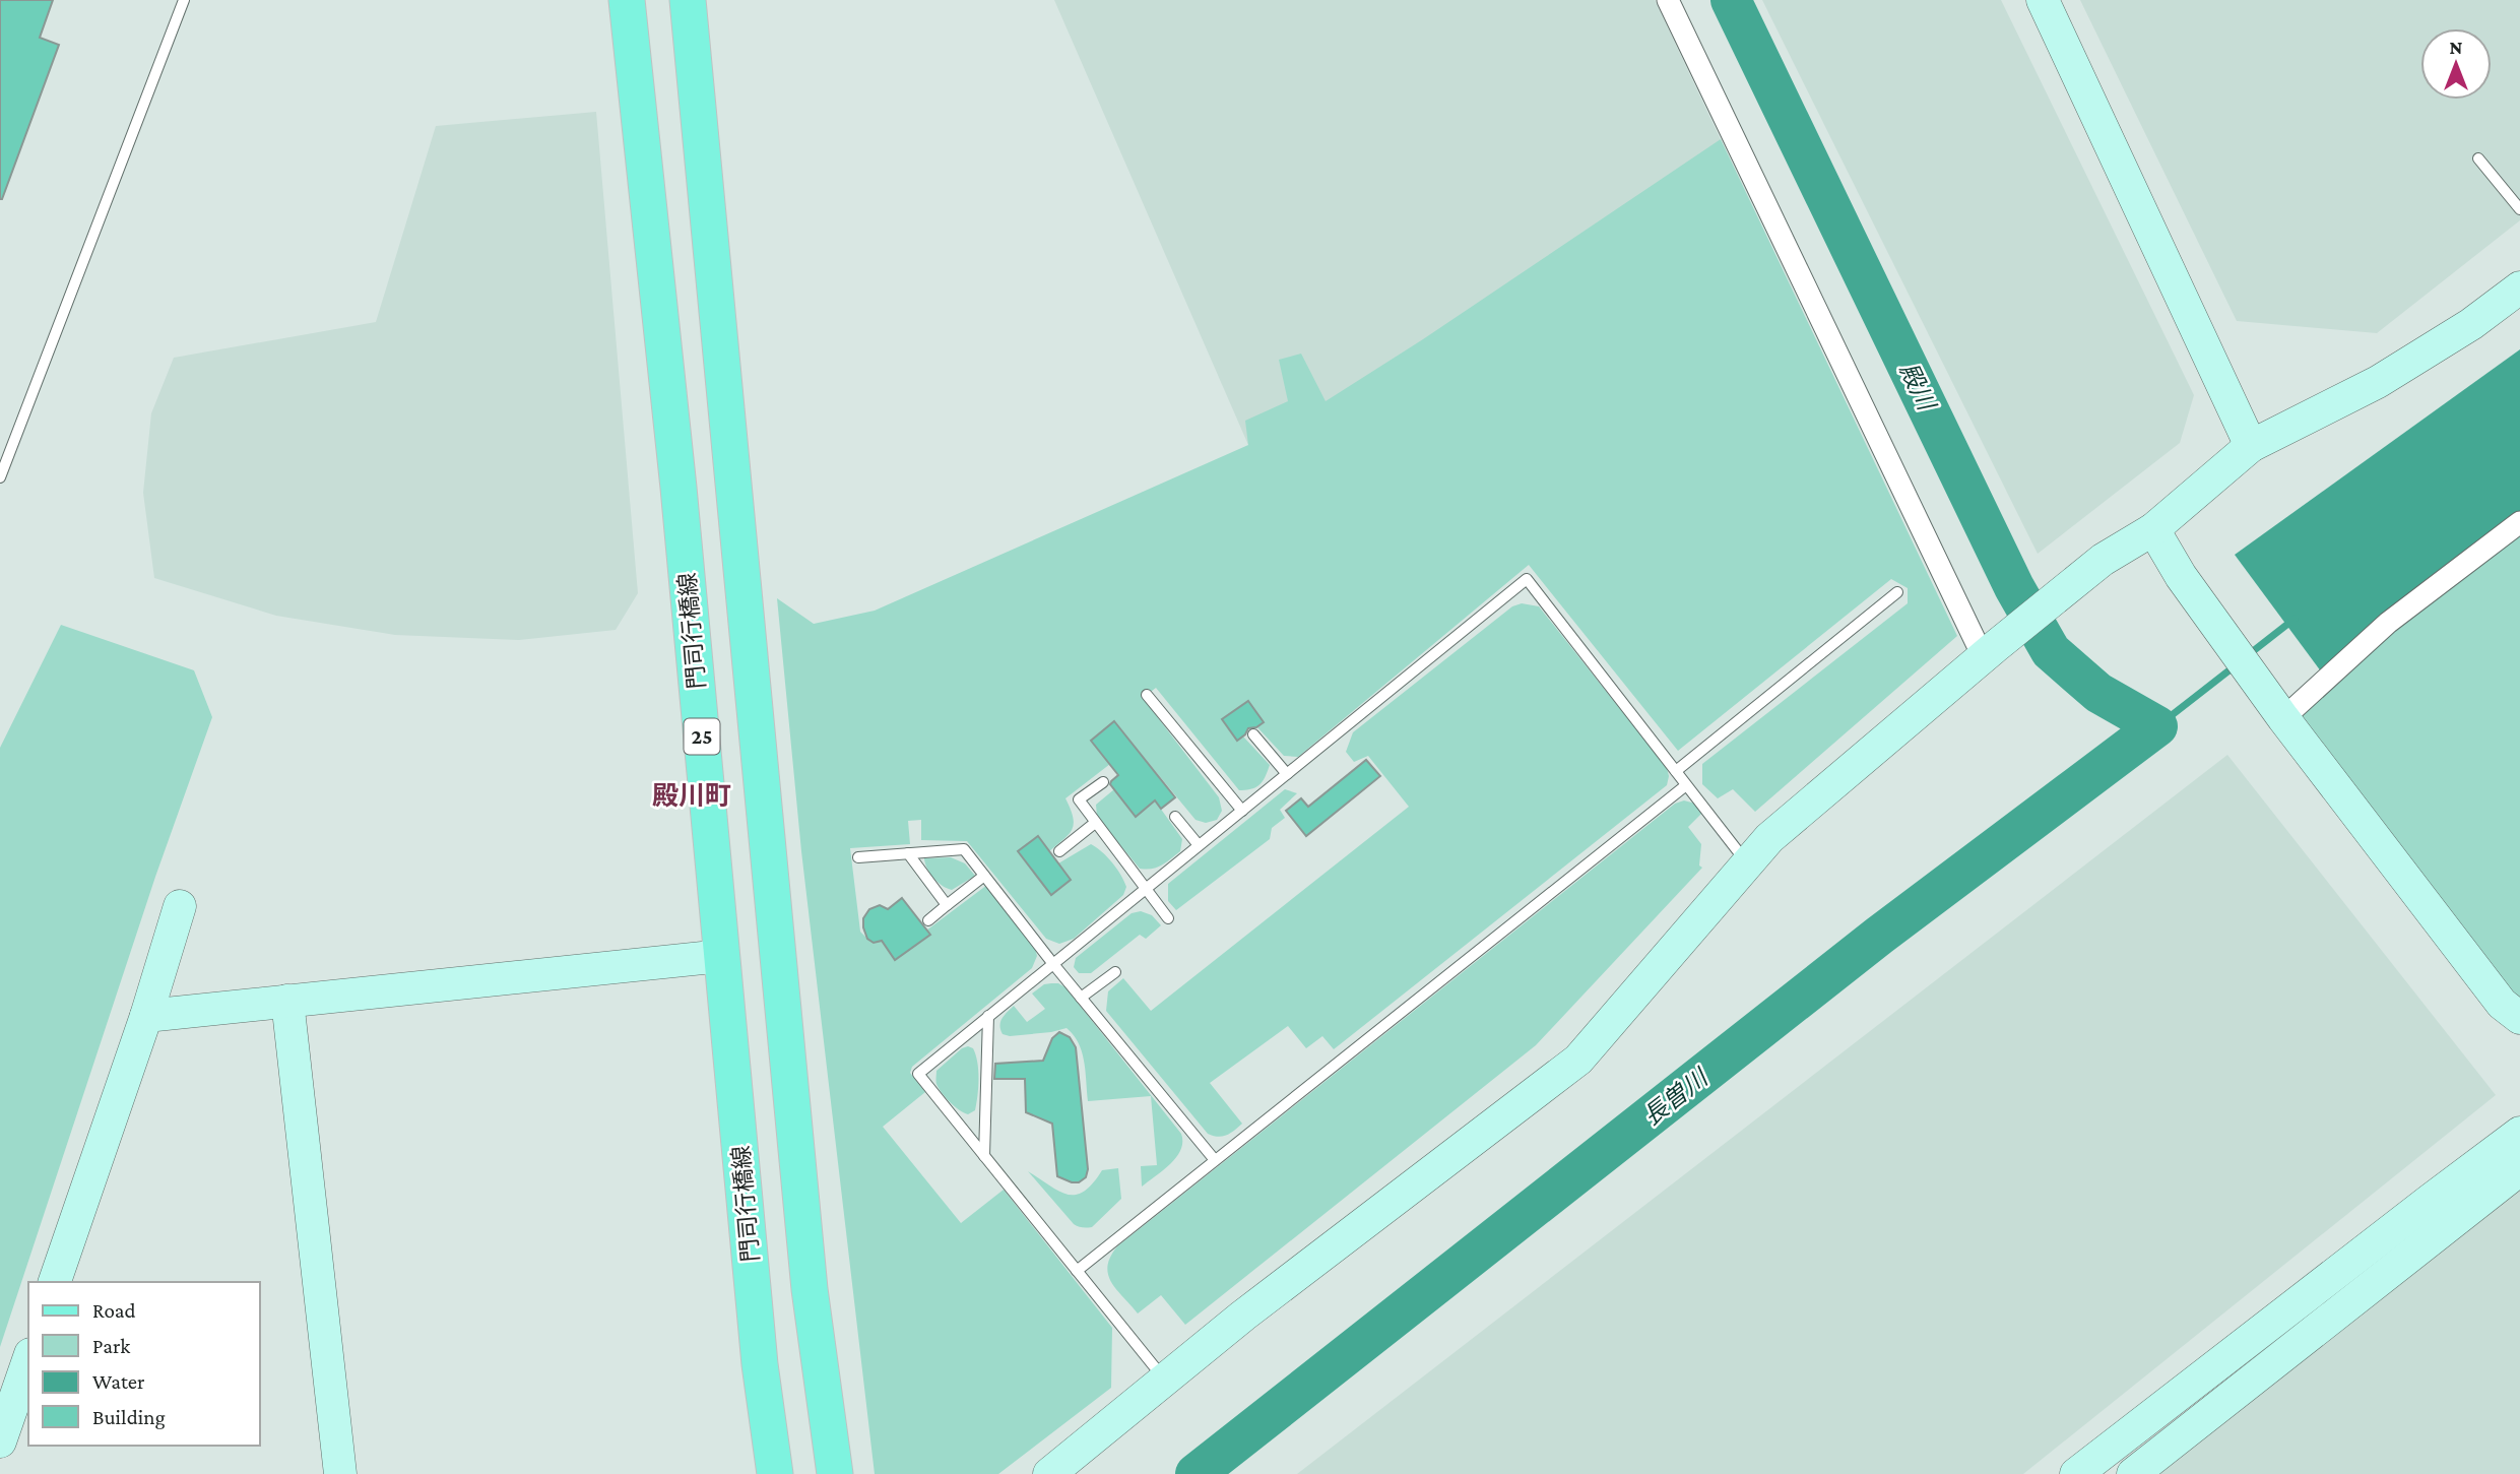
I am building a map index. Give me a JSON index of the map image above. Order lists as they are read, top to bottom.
{
  "streets": {
    "main road": ["門司行橋線", "25"]
  },
  "districts": ["殿川町"],
  "water": ["殿川", "長曽川"],
  "legend": [
    "Road",
    "Park",
    "Water",
    "Building"
  ],
  "north": "top"
}
